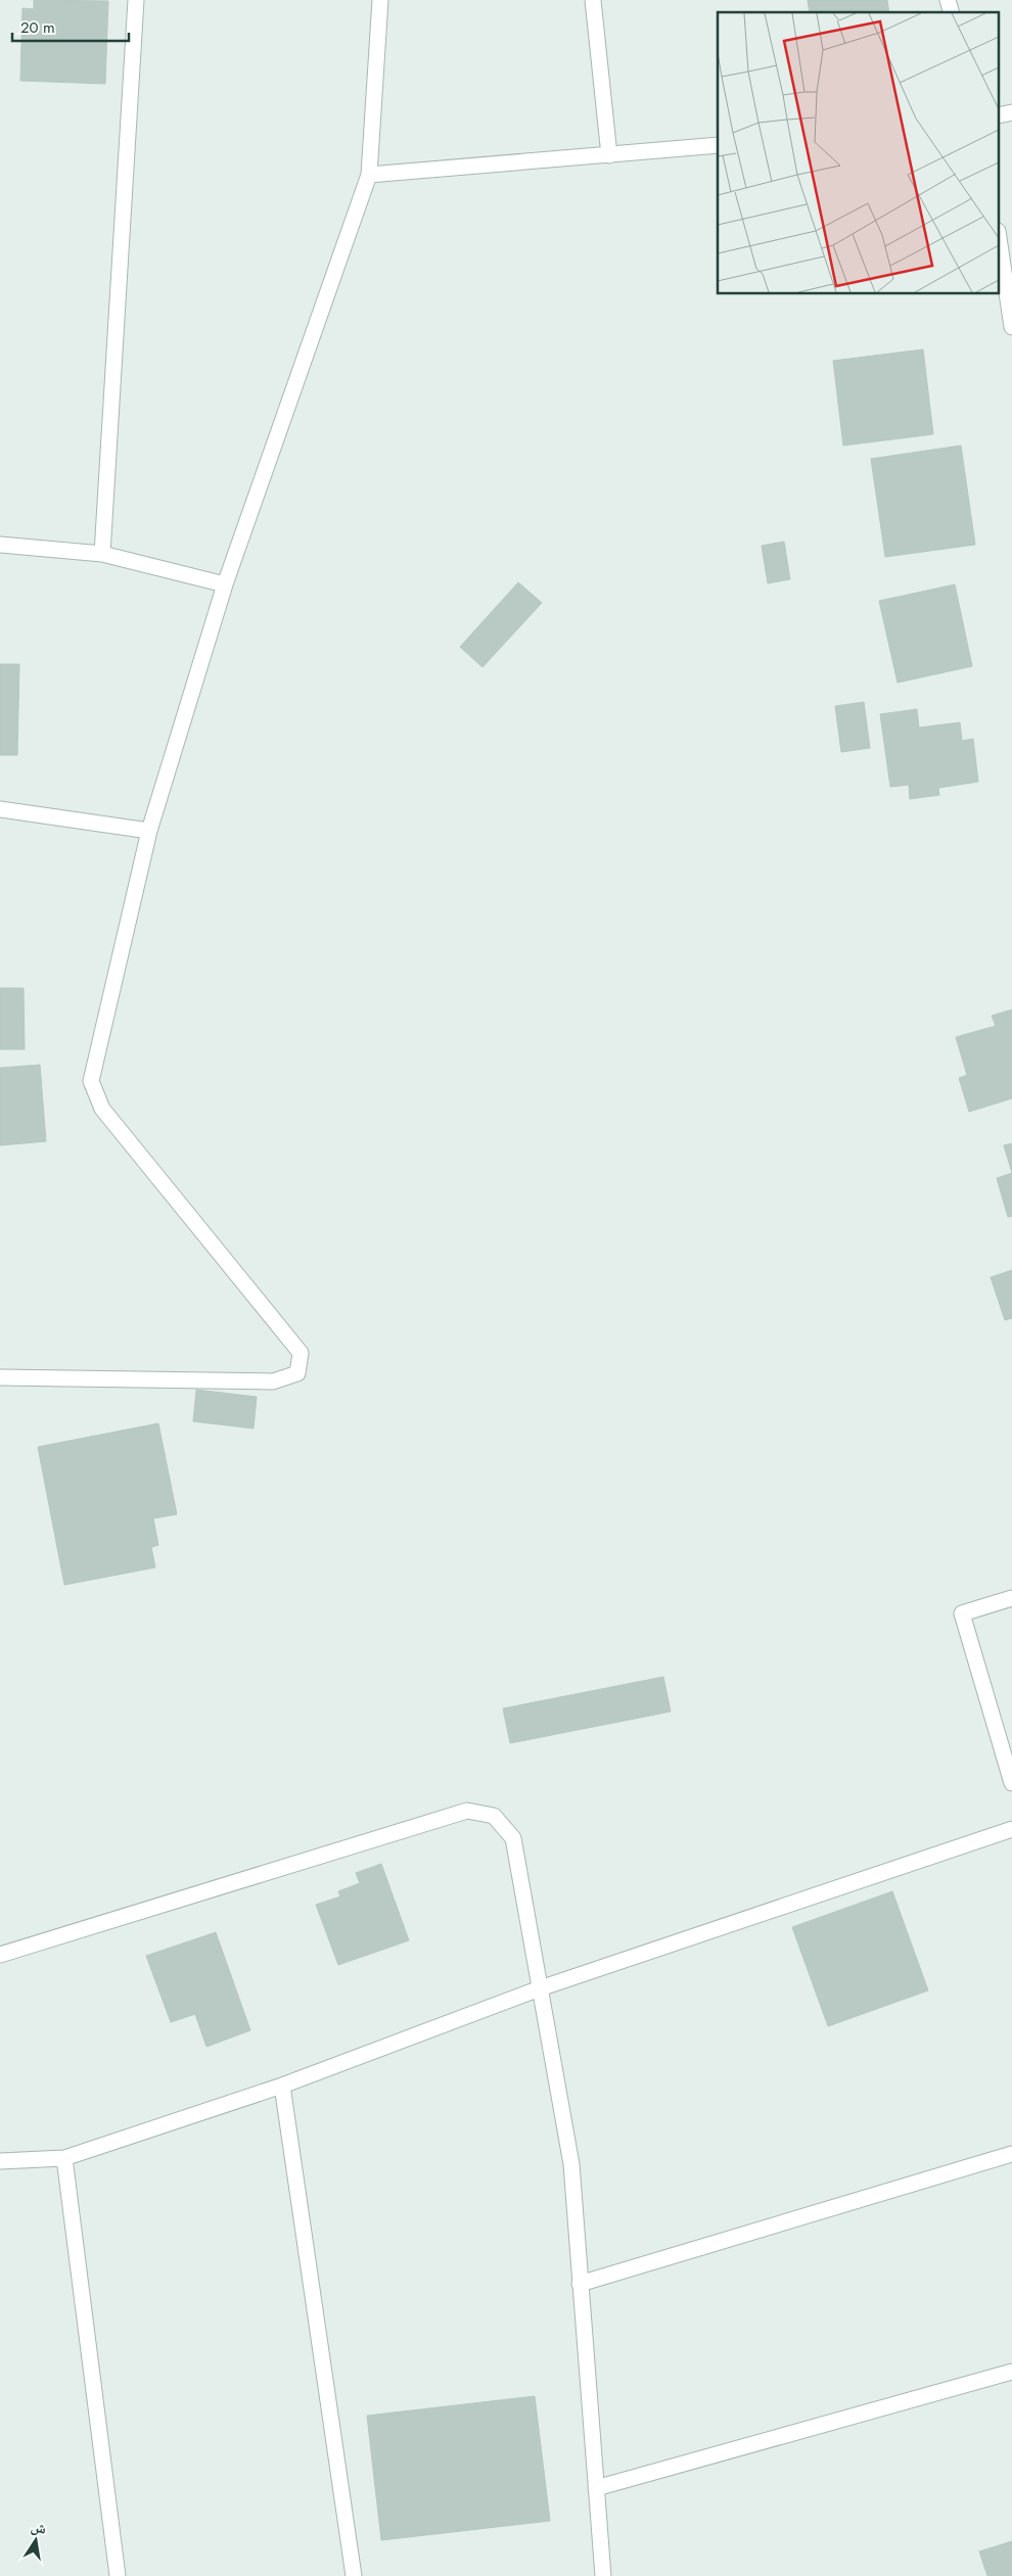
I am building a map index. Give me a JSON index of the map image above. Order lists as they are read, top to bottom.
{
  "scale_bar": "20 m",
  "north": "top"
}
